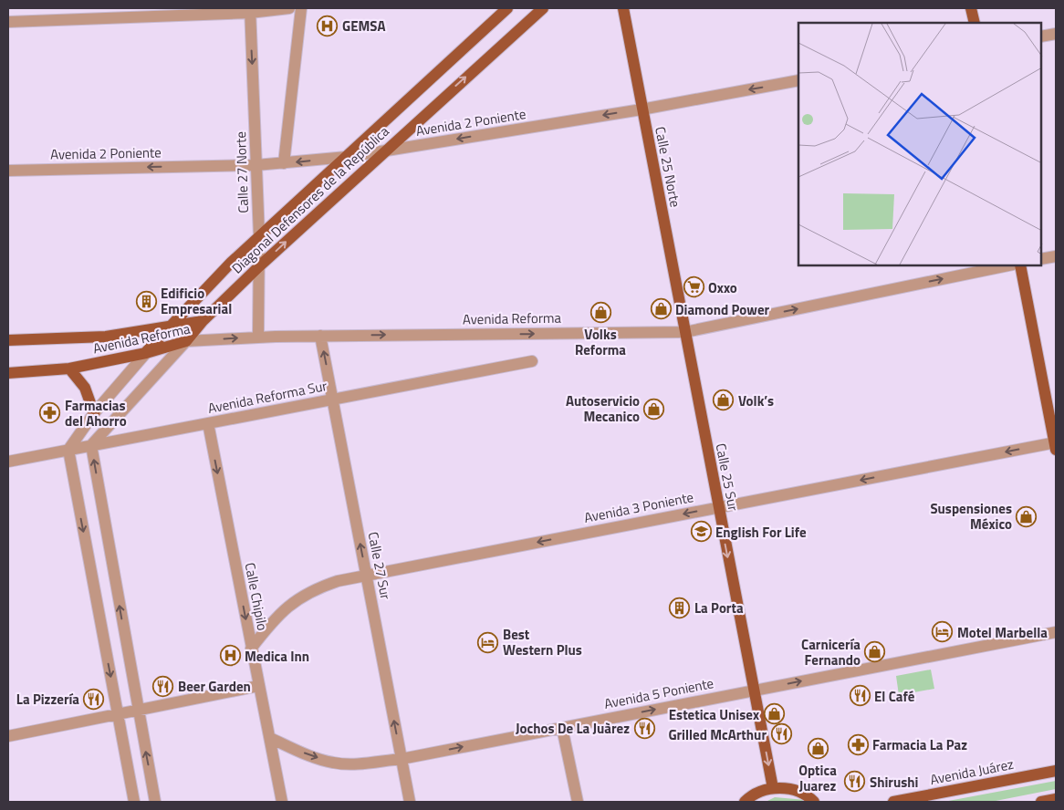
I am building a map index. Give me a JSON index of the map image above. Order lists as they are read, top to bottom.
{
  "streets": {
    "main road": [
      "Calle 25 Norte",
      "Diagonal Defensores de la República",
      "Avenida Reforma",
      "Calle 25 Sur",
      "Avenida Juárez"
    ],
    "street": [
      "Avenida 2 Poniente",
      "Calle 27 Norte",
      "Avenida Reforma Sur",
      "Avenida 3 Poniente",
      "Calle 27 Sur",
      "Calle Chipilo",
      "Avenida 5 Poniente"
    ]
  },
  "crossings": [
    ["Avenida 2 Poniente", "Calle 25 Norte"],
    ["Avenida 2 Poniente", "Calle 27 Norte"],
    ["Avenida 2 Poniente", "Diagonal Defensores de la República"],
    ["Calle 25 Norte", "Avenida Reforma"],
    ["Calle 25 Norte", "Calle 25 Sur"],
    ["Calle 27 Norte", "Diagonal Defensores de la República"],
    ["Calle 27 Norte", "Avenida Reforma"],
    ["Diagonal Defensores de la República", "Avenida Reforma"],
    ["Diagonal Defensores de la República", "Avenida Reforma Sur"],
    ["Avenida Reforma", "Calle 25 Sur"],
    ["Avenida Reforma", "Calle 27 Sur"],
    ["Avenida Reforma Sur", "Calle 27 Sur"],
    ["Avenida Reforma Sur", "Calle Chipilo"],
    ["Calle 25 Sur", "Avenida 3 Poniente"],
    ["Calle 25 Sur", "Avenida 5 Poniente"],
    ["Avenida 3 Poniente", "Calle 27 Sur"],
    ["Avenida 3 Poniente", "Calle Chipilo"],
    ["Calle 27 Sur", "Avenida 5 Poniente"],
    ["Calle Chipilo", "Avenida 5 Poniente"]
  ],
  "one_way": [
    "Avenida 2 Poniente",
    "Avenida Reforma",
    "Calle 25 Sur",
    "Avenida 3 Poniente",
    "Calle 27 Sur",
    "Calle Chipilo",
    "Avenida 5 Poniente"
  ],
  "places": {
    "hospital": ["GEMSA", "Medica Inn"],
    "supermarket": ["Oxxo"],
    "building": ["Edificio Empresarial", "La Porta"],
    "shop": [
      "Diamond Power",
      "Volks Reforma",
      "Volk’s",
      "Autoservicio Mecanico",
      "Suspensiones México",
      "Carnicería Fernando",
      "Estetica Unisex",
      "Optica Juarez"
    ],
    "pharmacy": ["Farmacias del Ahorro", "Farmacia La Paz"],
    "school or university": ["English For Life"],
    "hotel": ["Motel Marbella", "Best Western Plus"],
    "restaurant": [
      "Beer Garden",
      "El Café",
      "La Pizzería",
      "Jochos De La Juàrez",
      "Grilled McArthur",
      "Shirushi"
    ]
  }
}
